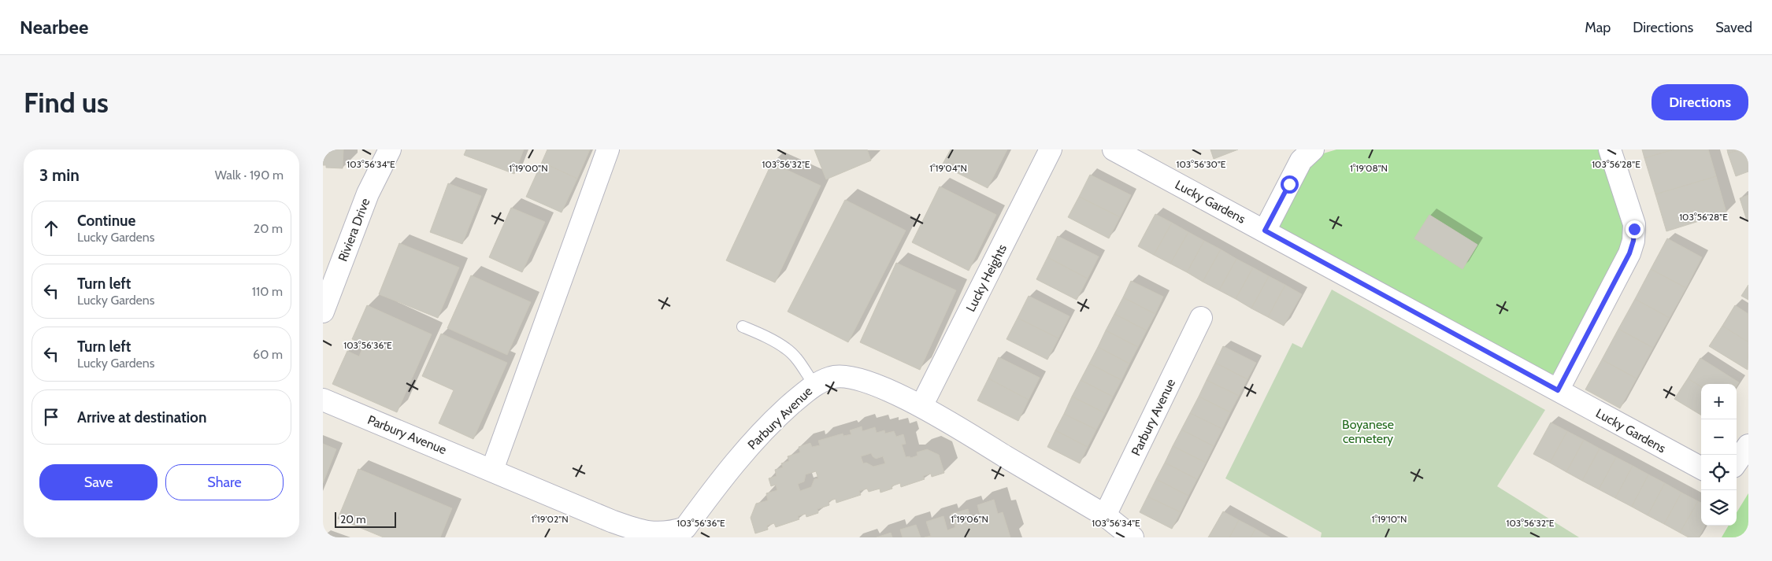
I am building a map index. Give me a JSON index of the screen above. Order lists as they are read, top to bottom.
{
  "streets": {
    "street": [
      "Lucky Gardens",
      "Riviera Drive",
      "Lucky Heights",
      "Parbury Avenue"
    ]
  },
  "crossings": [
    ["Lucky Heights", "Parbury Avenue"]
  ],
  "parks": ["Boyanese cemetery"],
  "scale_bar": "20 m",
  "page": {
    "header": "Nearbee",
    "nav": ["Map", "Directions", "Saved"],
    "buttons": [
      "Directions",
      ["Save", "Share"]
    ],
    "title": "Find us",
    "heading": ["3 min", "Walk · 190 m"],
    "list": [
      ["Continue", "Lucky Gardens", "20 m"],
      ["Turn left", "Lucky Gardens", "110 m"],
      ["Turn left", "Lucky Gardens", "60 m"],
      "Arrive at destination"
    ],
    "map_buttons": ["+", "−"],
    "scale": "20 m"
  },
  "coordinates": [
    "103°56'34\"E",
    "103°56'32\"E",
    "103°56'30\"E",
    "103°56'28\"E",
    "1°19'00\"N",
    "1°19'04\"N",
    "1°19'08\"N",
    "103°56'36\"E",
    "1°19'02\"N",
    "1°19'06\"N",
    "1°19'10\"N"
  ]
}
